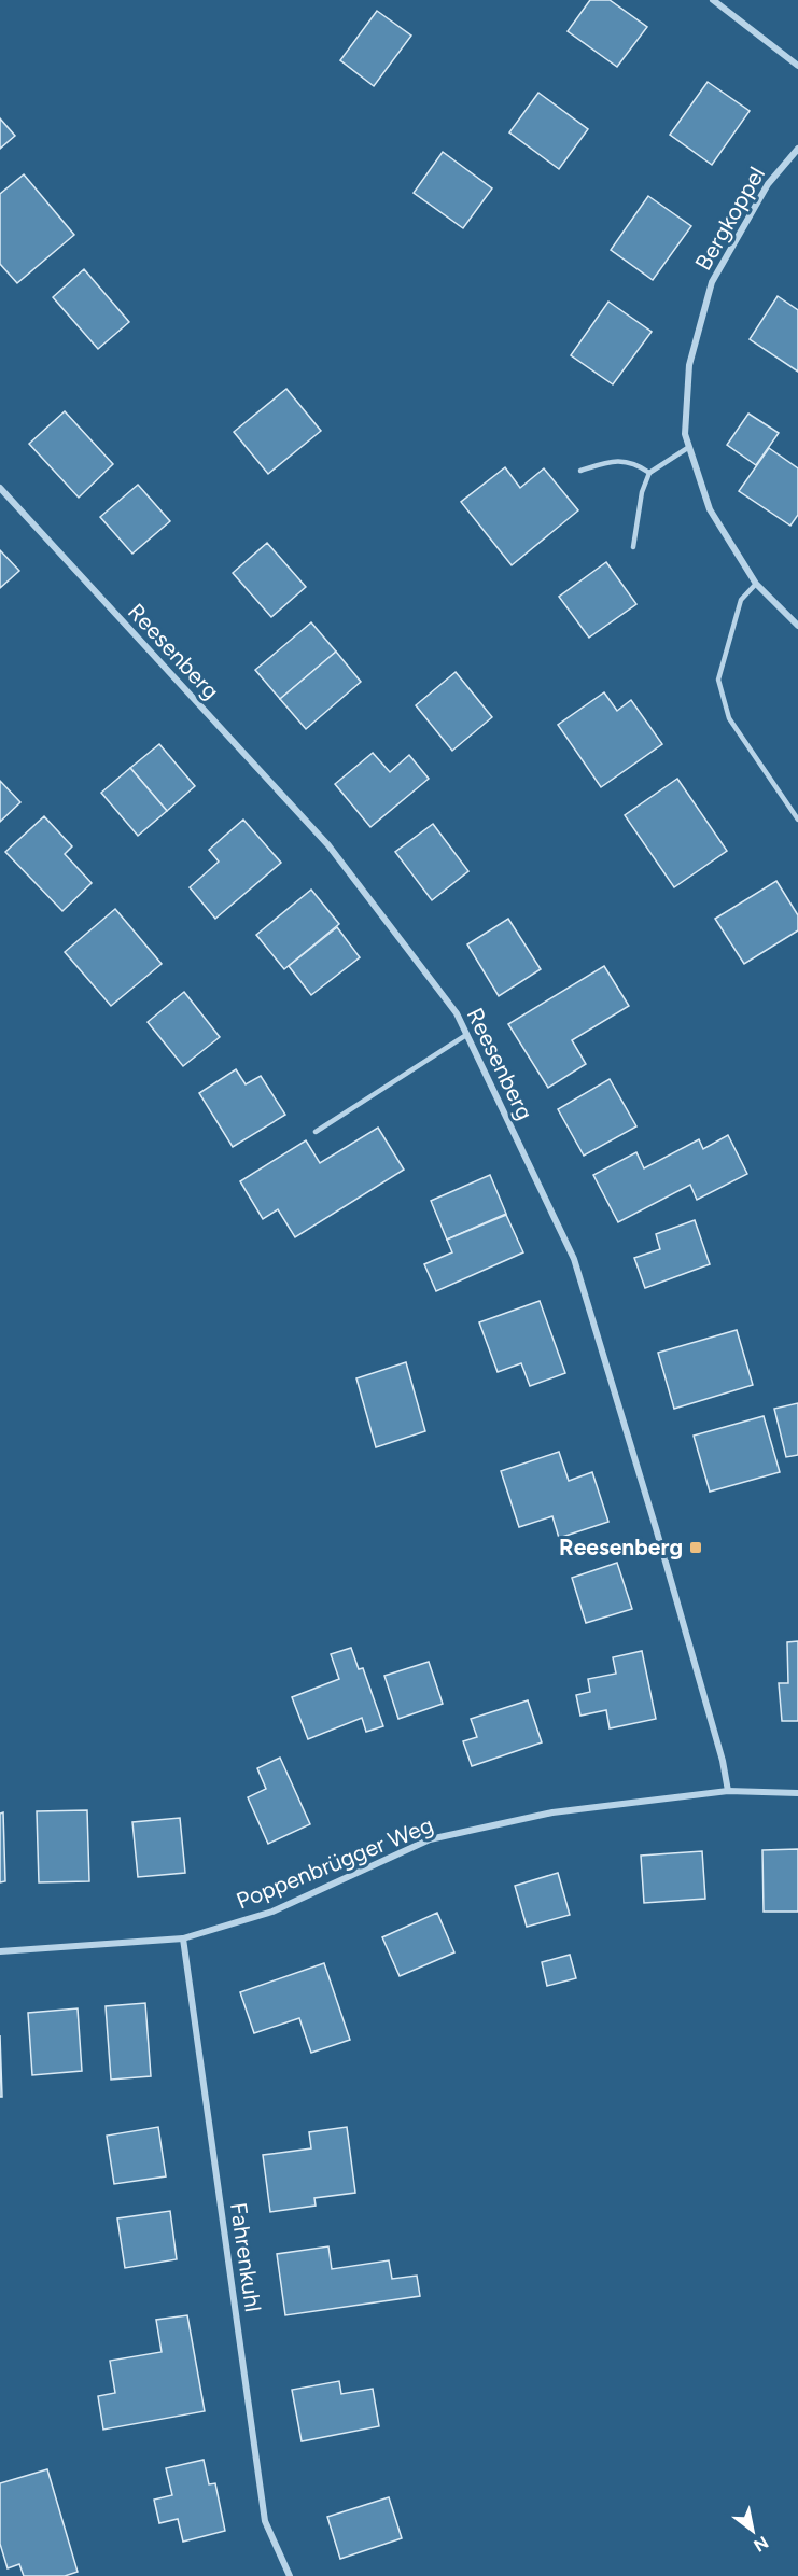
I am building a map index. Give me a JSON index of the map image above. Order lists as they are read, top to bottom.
{
  "streets": {
    "street": [
      "Bergkoppel",
      "Reesenberg",
      "Poppenbrügger Weg",
      "Fahrenkuhl"
    ]
  },
  "crossings": [
    ["Reesenberg", "Poppenbrügger Weg"],
    ["Poppenbrügger Weg", "Fahrenkuhl"]
  ],
  "places": {
    "transit": ["Reesenberg"]
  },
  "north": "bottom right"
}
